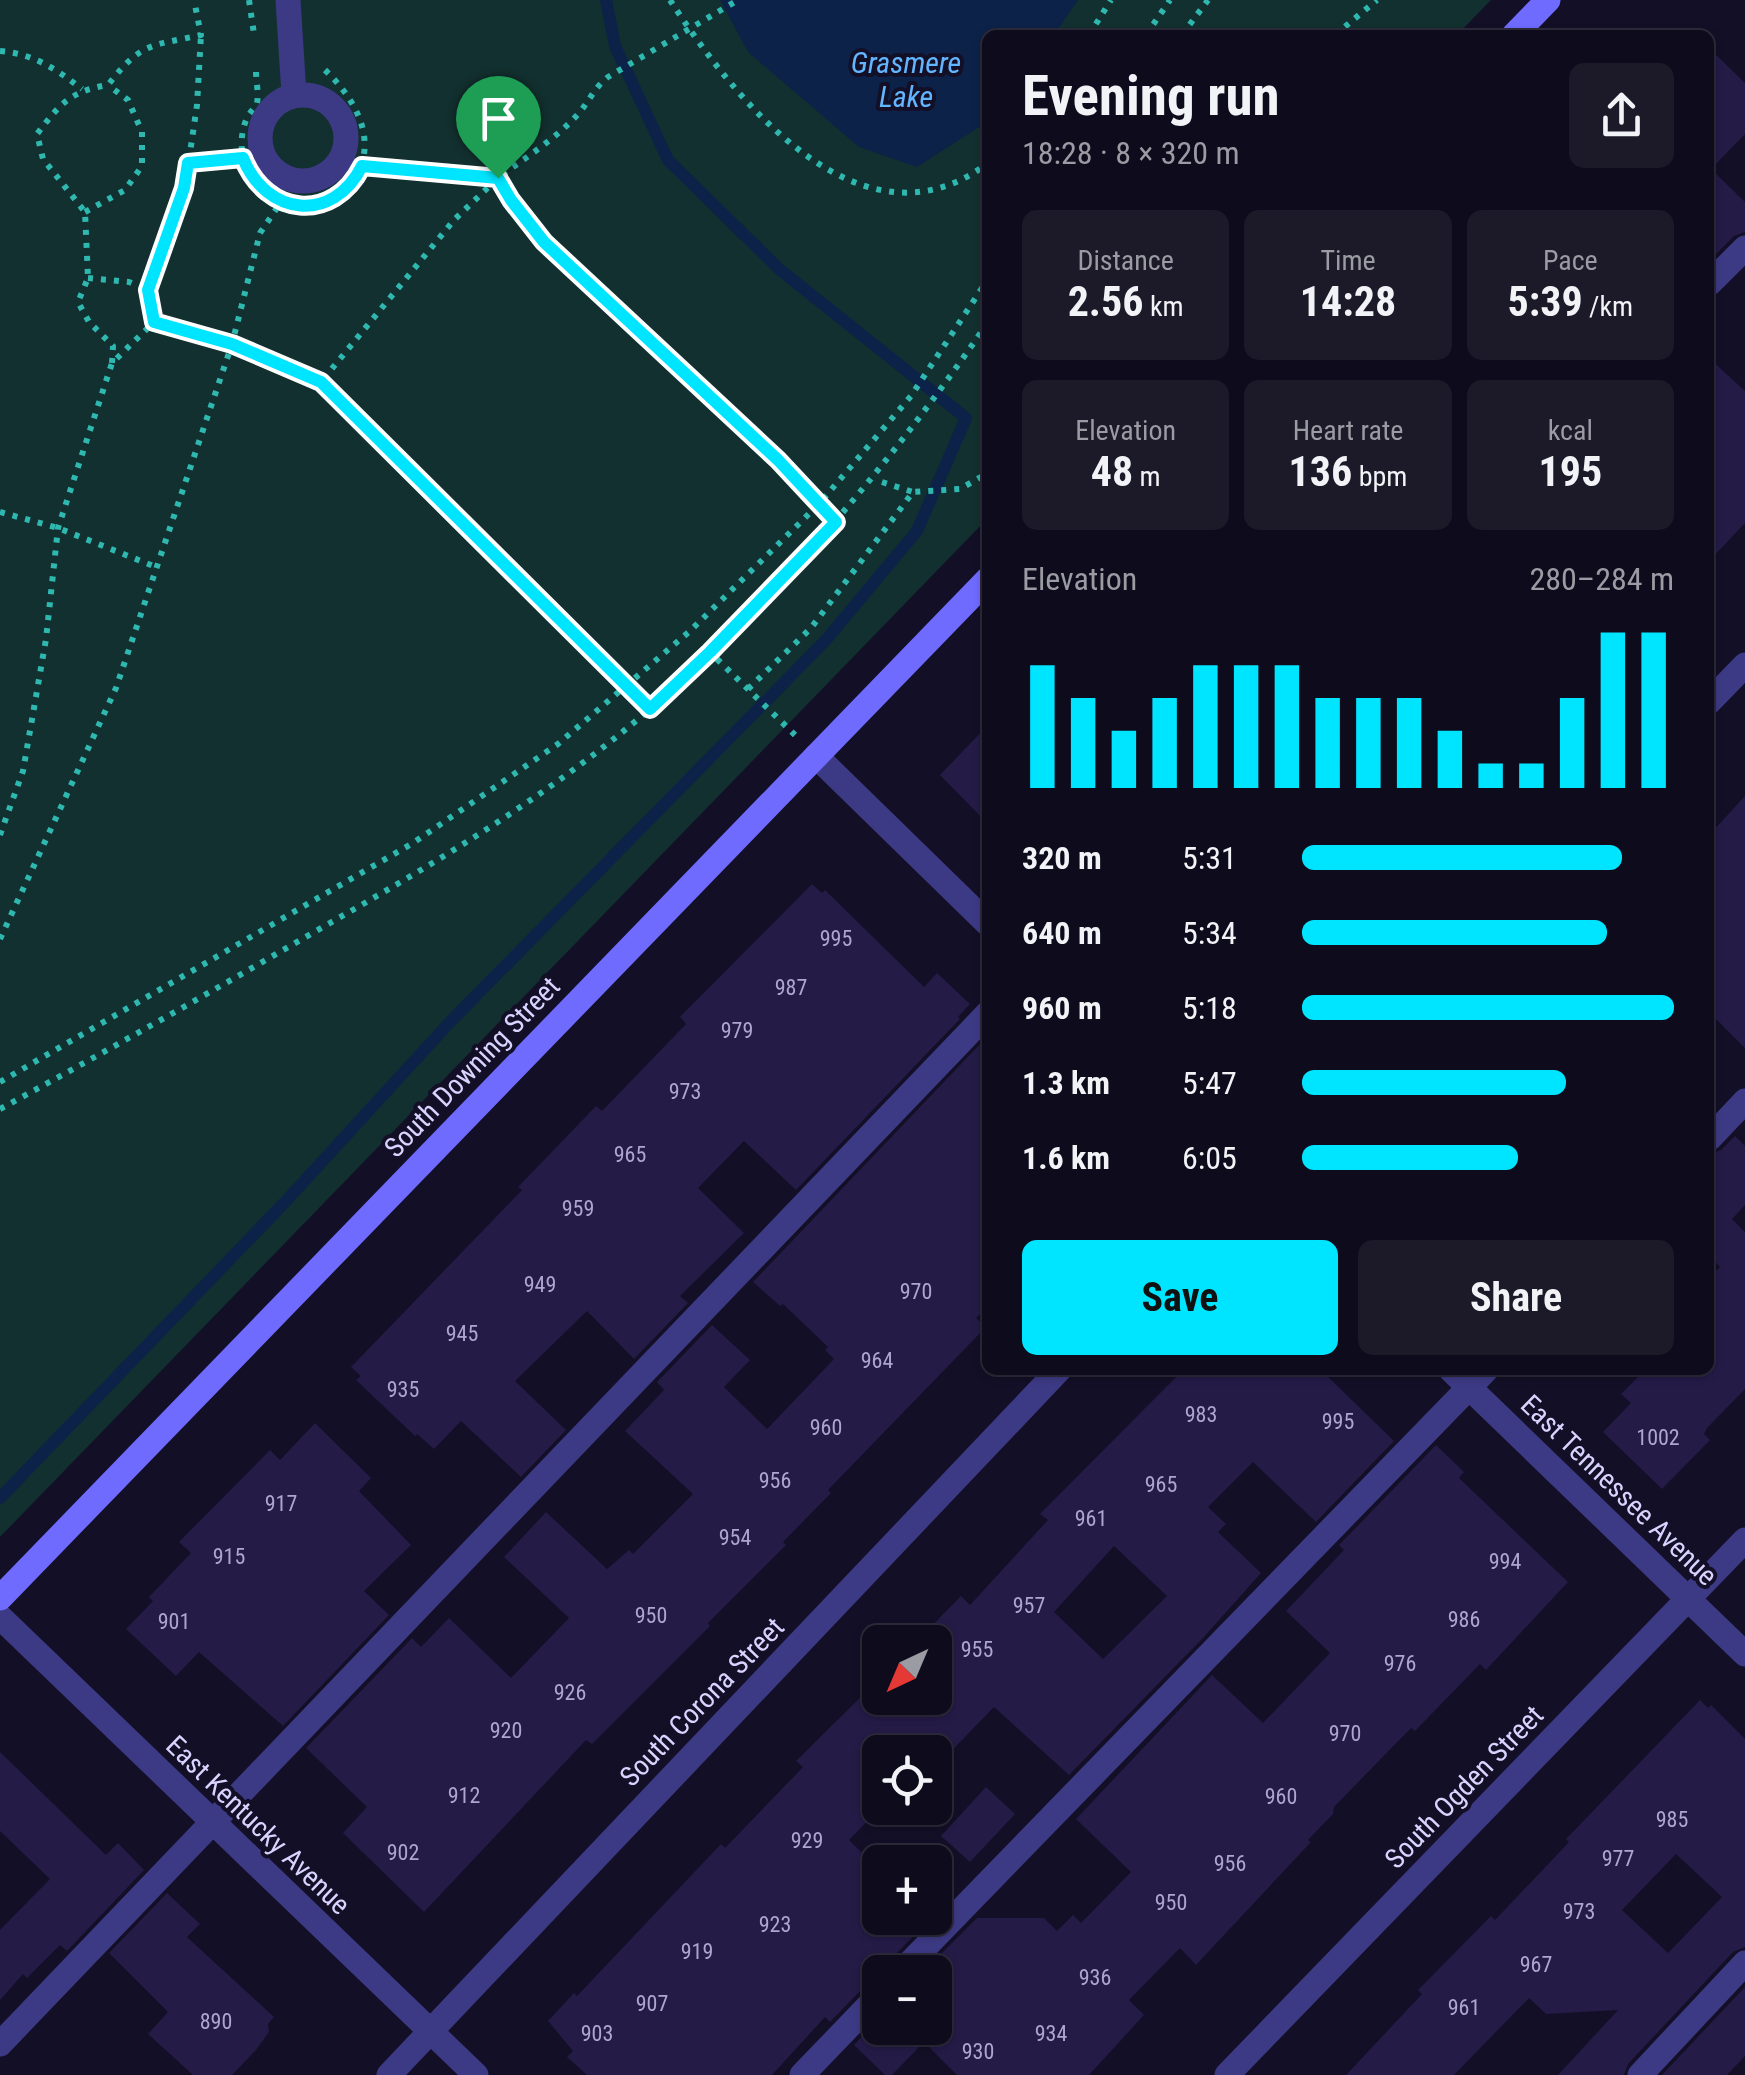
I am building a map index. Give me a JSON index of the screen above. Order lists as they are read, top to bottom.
{
  "streets": {
    "main road": ["South Downing Street"],
    "street": [
      "East Tennessee Avenue",
      "South Corona Street",
      "South Ogden Street",
      "East Kentucky Avenue"
    ]
  },
  "crossings": [
    ["East Tennessee Avenue", "South Ogden Street"],
    ["South Corona Street", "East Kentucky Avenue"]
  ],
  "water": ["Grasmere Lake"],
  "house_numbers": [
    "995",
    "987",
    "979",
    "973",
    "965",
    "959",
    "949",
    "970",
    "945",
    "964",
    "935",
    "983",
    "995",
    "960",
    "1002",
    "956",
    "965",
    "917",
    "961",
    "954",
    "915",
    "994",
    "957",
    "950",
    "986",
    "901",
    "955",
    "976",
    "926",
    "920",
    "970",
    "912",
    "960",
    "985",
    "929",
    "902",
    "977",
    "956",
    "950",
    "973",
    "923",
    "919",
    "967",
    "936",
    "907",
    "961",
    "890",
    "903",
    "934",
    "930"
  ],
  "north": "bottom left",
  "page": {
    "heading": ["Evening run", "18:28 · 8 × 320 m"],
    "stats": [
      ["Distance", "2.56 km"],
      ["Time", "14:28"],
      ["Pace", "5:39 /km"],
      ["Elevation", "48 m"],
      ["Heart rate", "136 bpm"],
      ["kcal", "195"]
    ],
    "chart": ["Elevation", "280–284 m"],
    "list": [
      {
        "name": "320 m",
        "note": "5:31"
      },
      {
        "name": "640 m",
        "note": "5:34"
      },
      {
        "name": "960 m",
        "note": "5:18"
      },
      {
        "name": "1.3 km",
        "note": "5:47"
      },
      {
        "name": "1.6 km",
        "note": "6:05"
      }
    ],
    "buttons": ["Save", "Share"],
    "map_buttons": ["+", "−"]
  }
}
